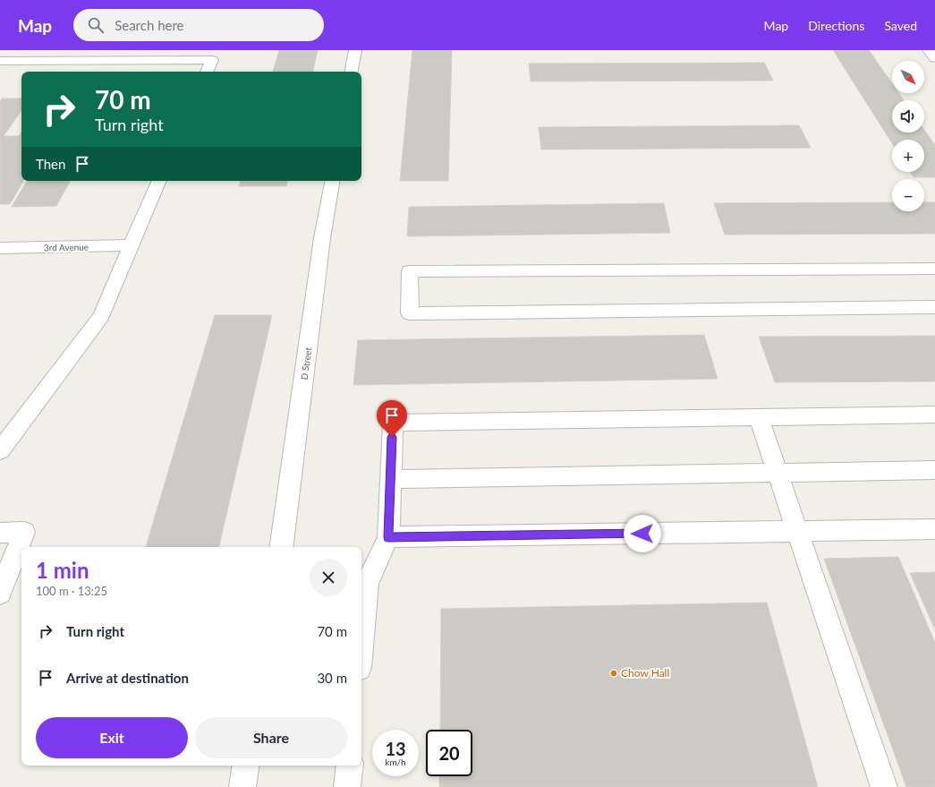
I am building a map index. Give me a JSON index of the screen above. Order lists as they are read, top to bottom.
{
  "streets": {
    "street": ["3rd Avenue", "D Street"]
  },
  "places": ["Chow Hall"],
  "north": "bottom right",
  "page": {
    "header": "Map",
    "search": "Search here",
    "nav": ["Map", "Directions", "Saved"],
    "map_buttons": ["+", "−"],
    "turn": ["70 m", "Turn right"],
    "then": "Then",
    "heading": ["1 min", "100 m · 13:25"],
    "list": [
      {
        "name": "Turn right",
        "value": "70 m"
      },
      {
        "name": "Arrive at destination",
        "value": "30 m"
      }
    ],
    "buttons": ["Exit", "Share"],
    "speed": "13 km/h",
    "limit": "20"
  }
}
